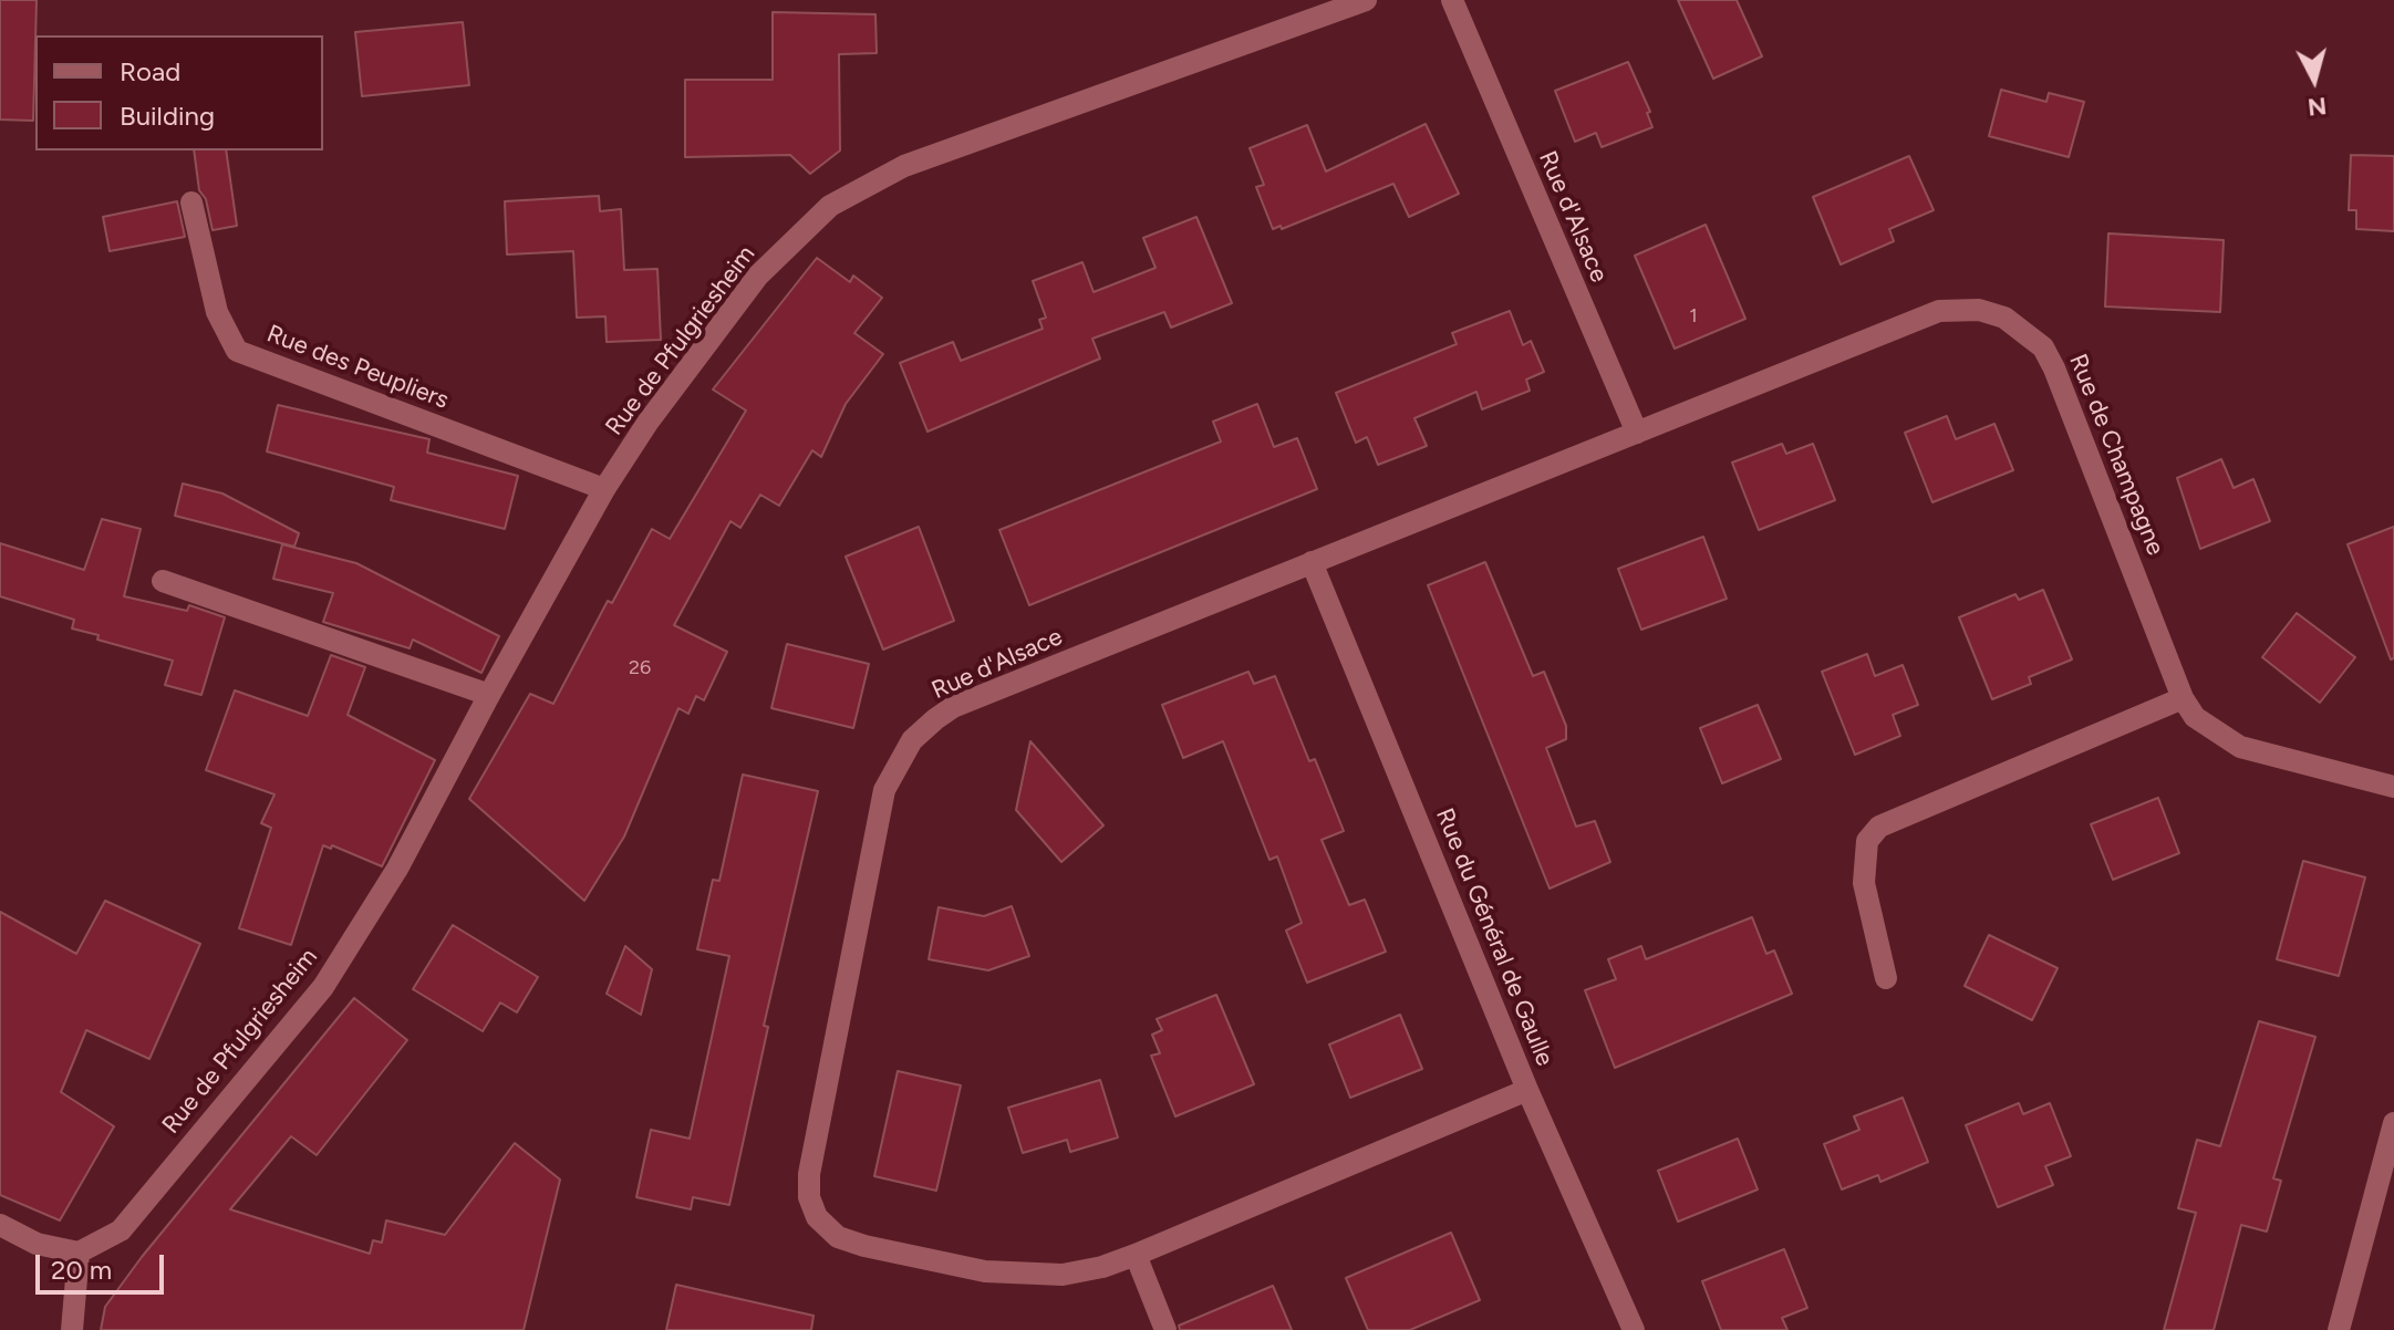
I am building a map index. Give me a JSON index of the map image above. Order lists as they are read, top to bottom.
{
  "streets": {
    "street": [
      "Rue d'Alsace",
      "Rue de Pfulgriesheim",
      "Rue des Peupliers",
      "Rue de Champagne",
      "Rue du Général de Gaulle"
    ]
  },
  "crossings": [
    ["Rue d'Alsace", "Rue de Champagne"],
    ["Rue d'Alsace", "Rue du Général de Gaulle"],
    ["Rue de Pfulgriesheim", "Rue des Peupliers"]
  ],
  "house_numbers": ["1", "26"],
  "legend": ["Road", "Building"],
  "scale_bar": "20 m",
  "north": "bottom"
}
